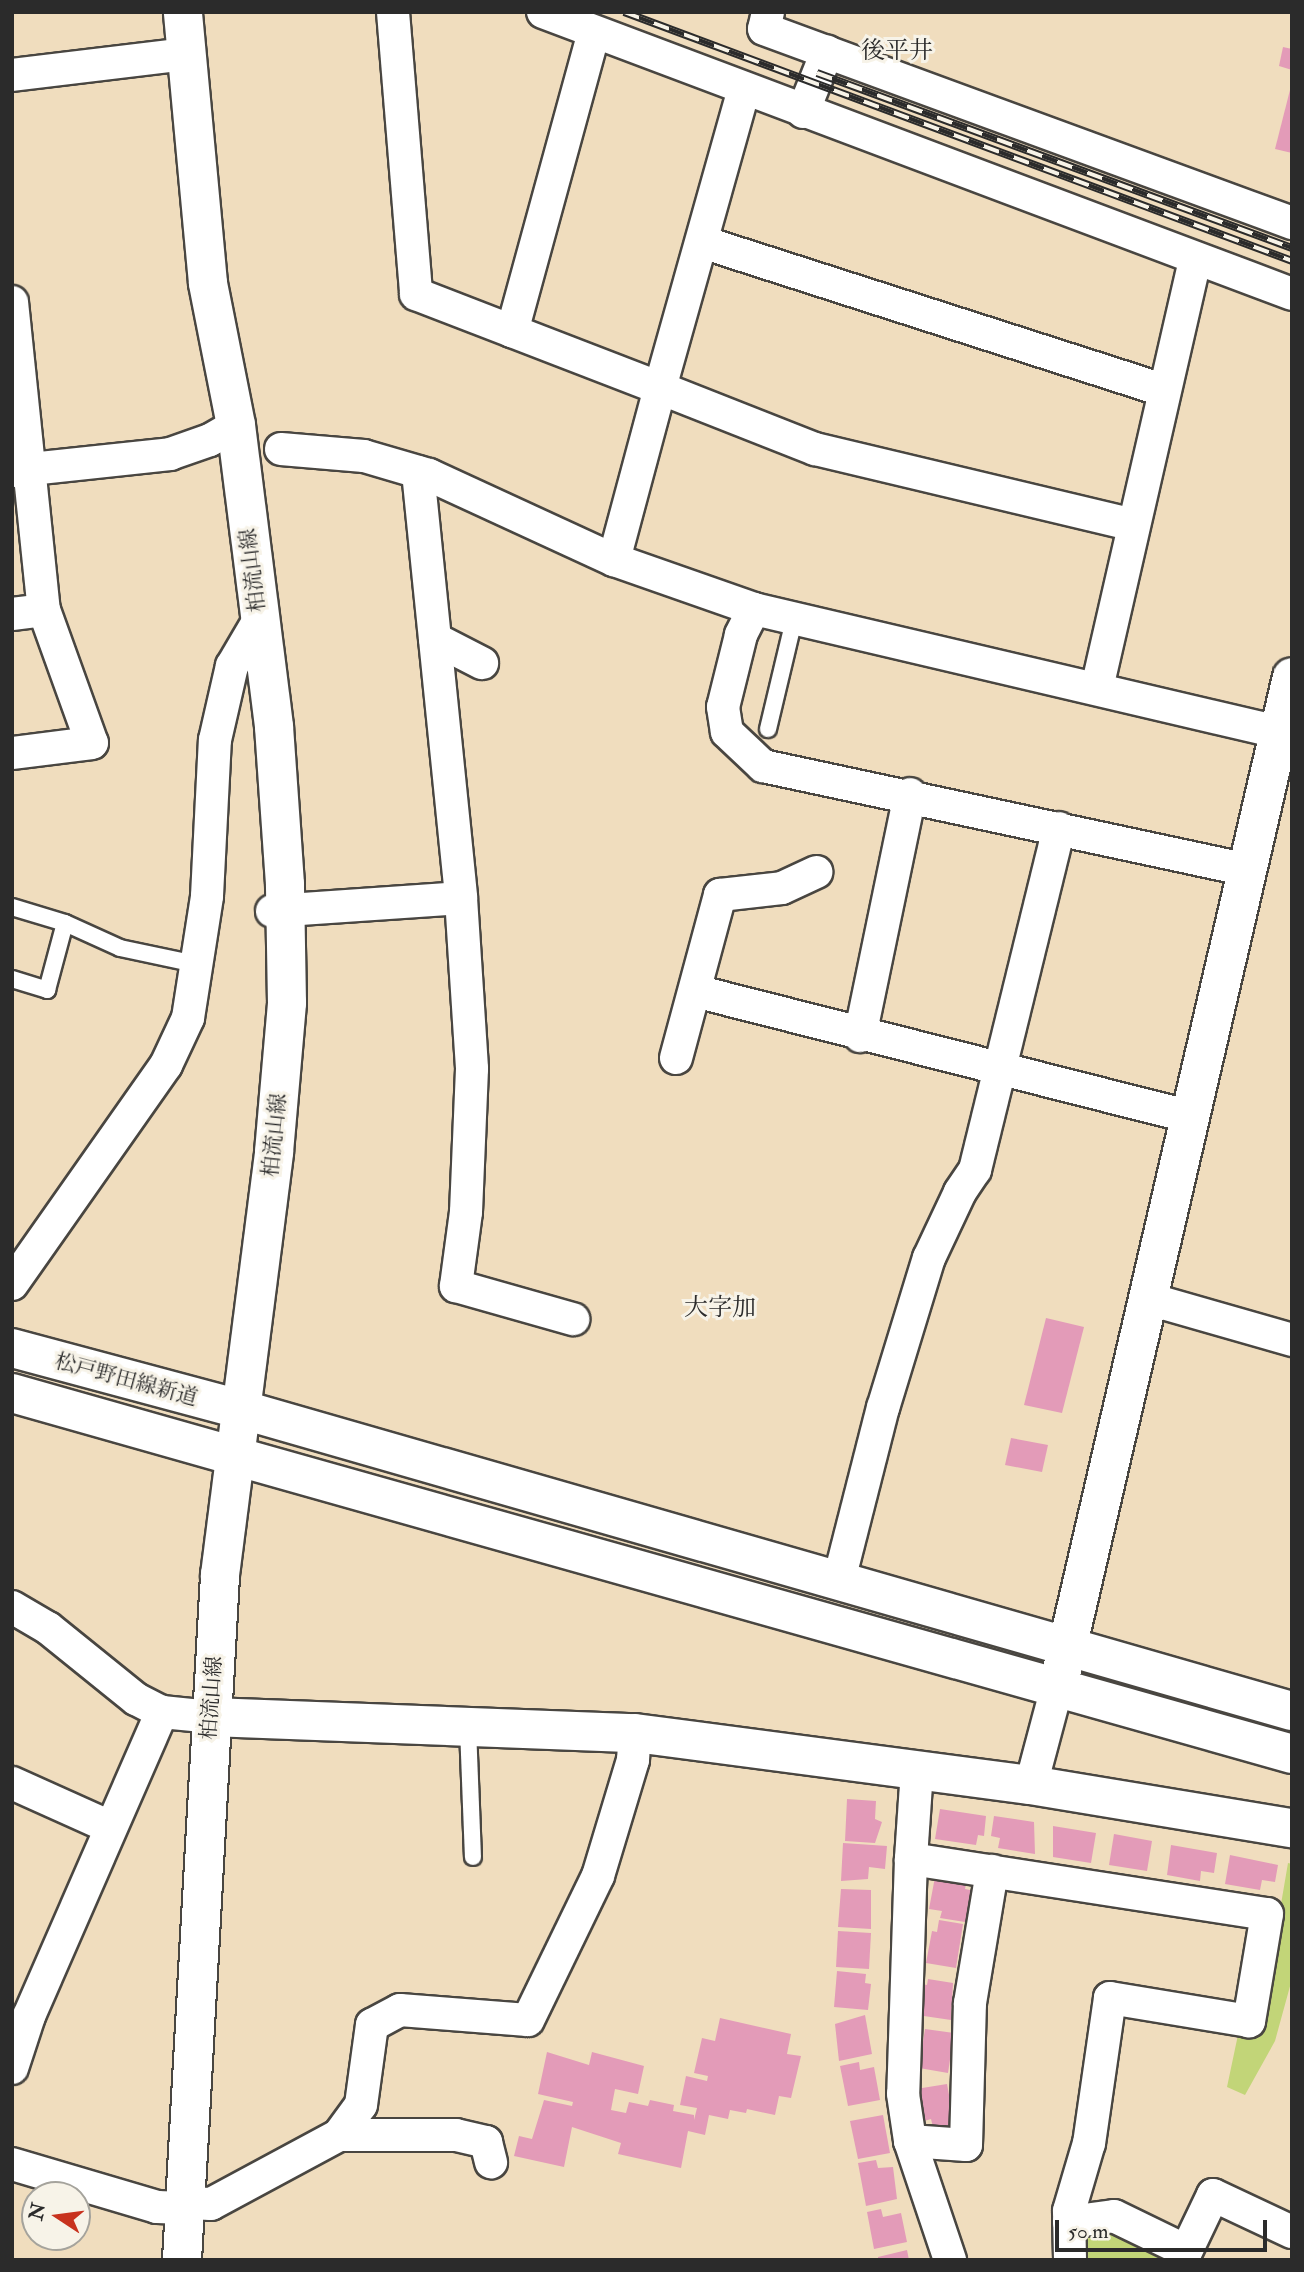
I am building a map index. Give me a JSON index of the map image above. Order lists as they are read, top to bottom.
{
  "streets": {
    "street": ["柏流山線", "松戸野田線新道"]
  },
  "crossings": [
    ["柏流山線", "松戸野田線新道"]
  ],
  "districts": ["後平井", "大字加"],
  "scale_bar": "50 m",
  "north": "left"
}
